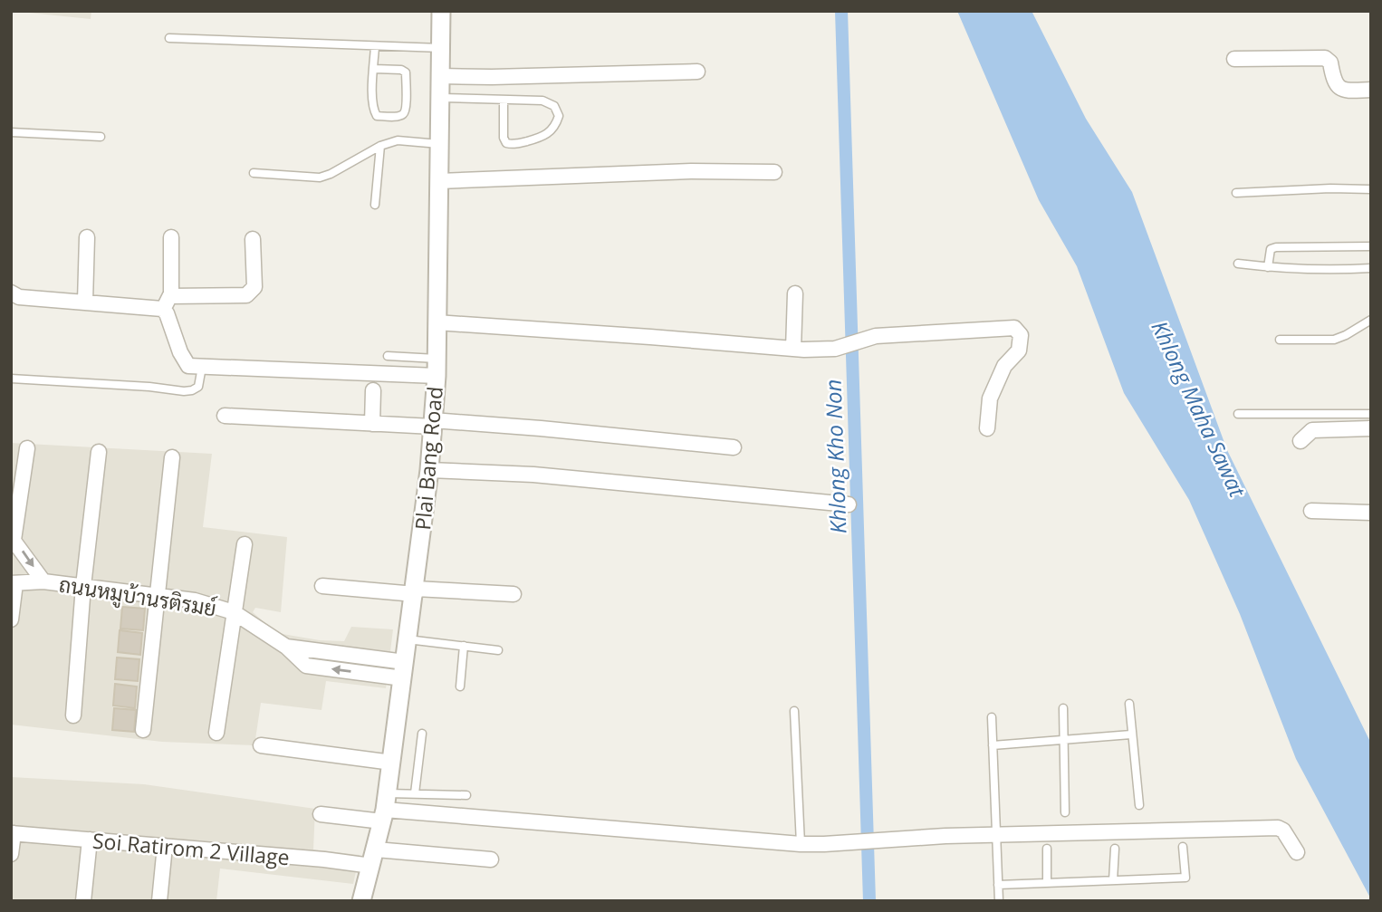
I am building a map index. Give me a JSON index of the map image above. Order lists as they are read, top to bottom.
{
  "streets": {
    "street": ["Plai Bang Road", "ถนนหมูบ้านรติรมย์", "Soi Ratirom 2 Village"]
  },
  "crossings": [
    ["Plai Bang Road", "ถนนหมูบ้านรติรมย์"],
    ["Plai Bang Road", "Soi Ratirom 2 Village"]
  ],
  "water": ["Khlong Maha Sawat", "Khlong Kho Non"]
}
